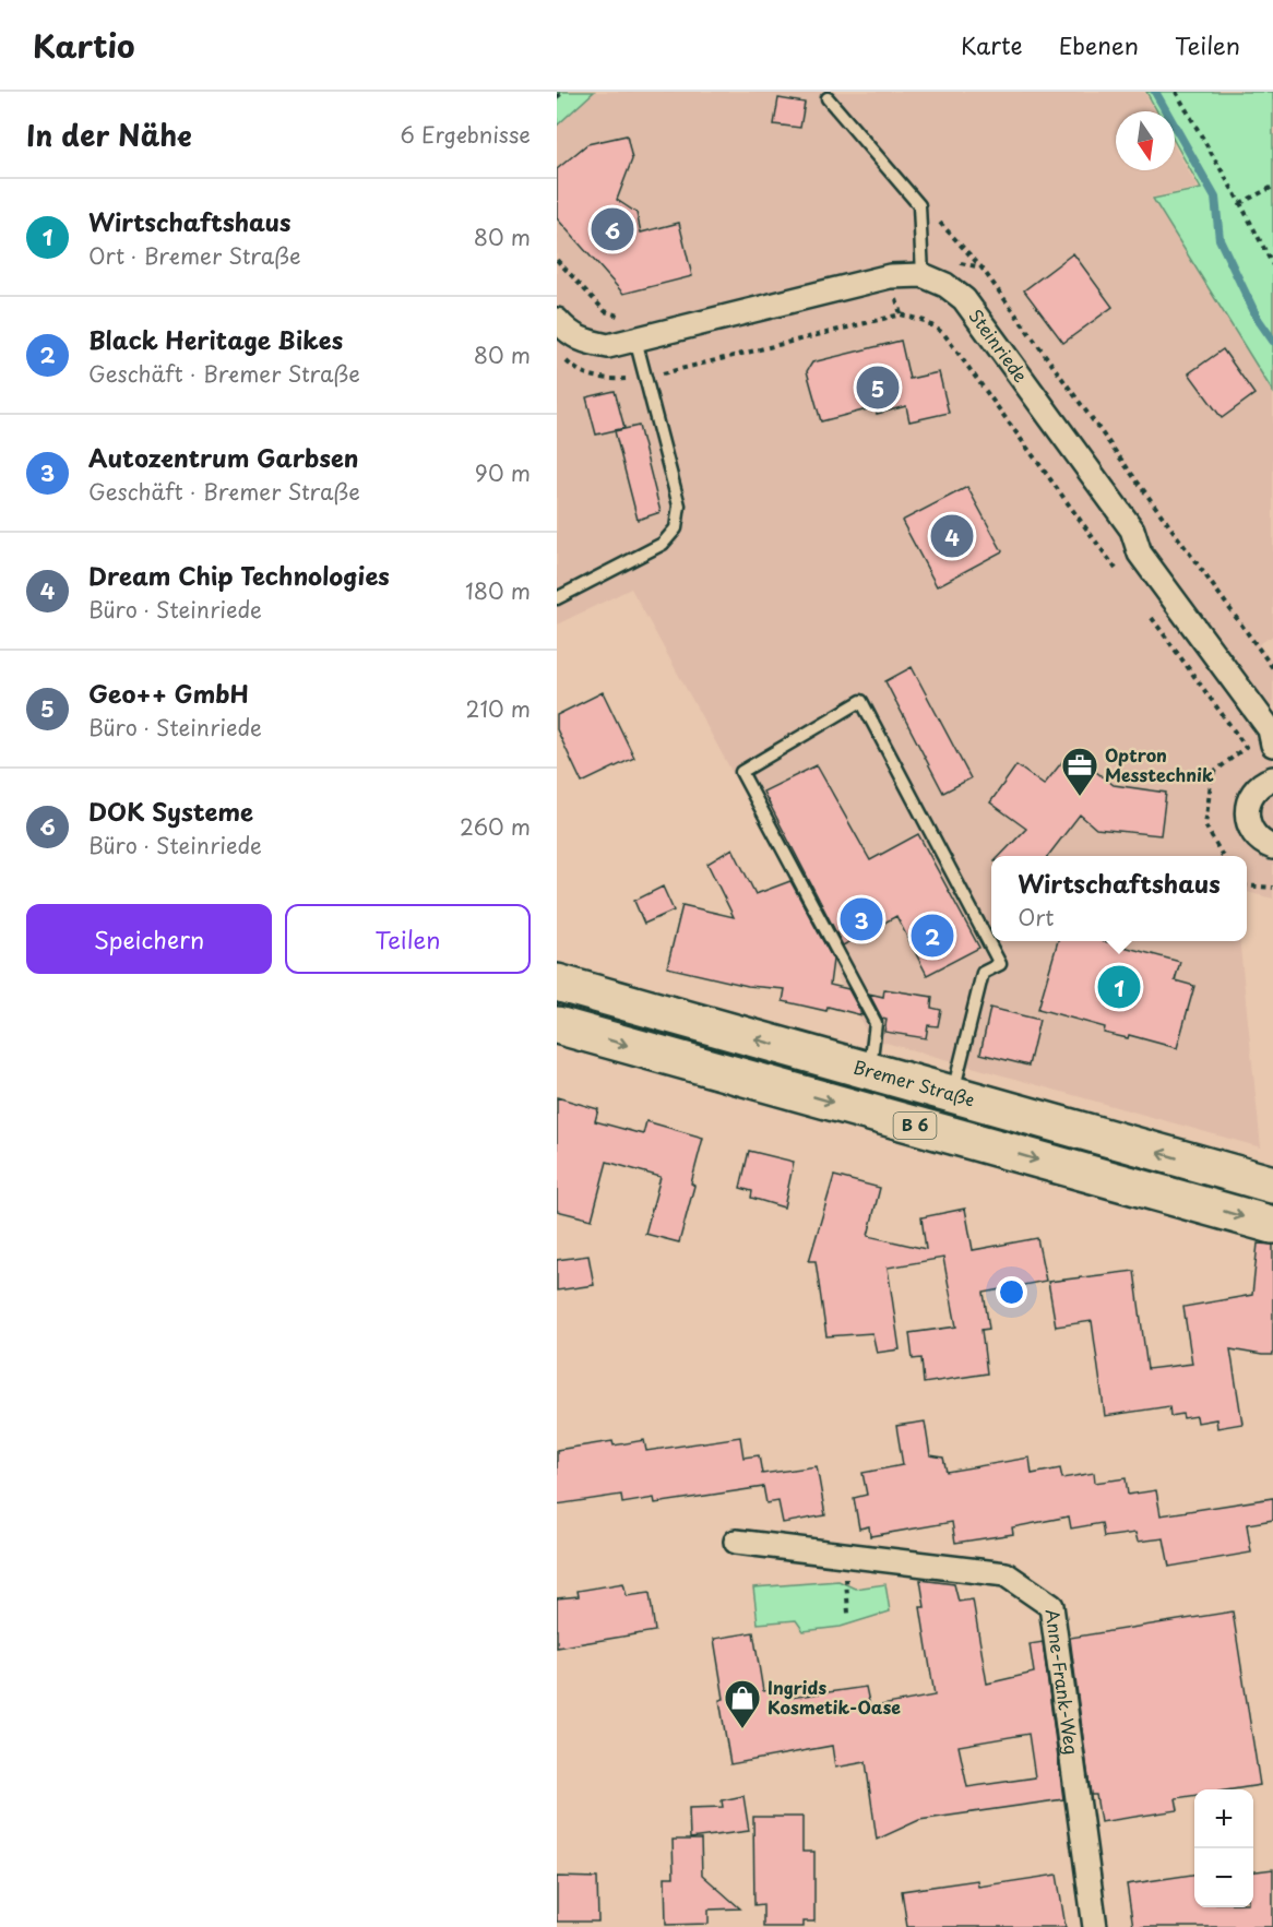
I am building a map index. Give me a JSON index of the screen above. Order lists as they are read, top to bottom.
{
  "streets": {
    "main road": ["Bremer Straße", "B 6"],
    "street": ["Steinriede", "Anne-Frank-Weg"]
  },
  "places": {
    "office": ["Optron Messtechnik"],
    "shop": ["Ingrids Kosmetik-Oase"]
  },
  "north": "bottom",
  "page": {
    "header": "Kartio",
    "nav": ["Karte", "Ebenen", "Teilen"],
    "heading": ["In der Nähe", "6 Ergebnisse"],
    "list": [
      {
        "mark": "1",
        "name": "Wirtschaftshaus",
        "note": "Ort · Bremer Straße",
        "value": "80 m"
      },
      {
        "mark": "2",
        "name": "Black Heritage Bikes",
        "note": "Geschäft · Bremer Straße",
        "value": "80 m"
      },
      {
        "mark": "3",
        "name": "Autozentrum Garbsen",
        "note": "Geschäft · Bremer Straße",
        "value": "90 m"
      },
      {
        "mark": "4",
        "name": "Dream Chip Technologies",
        "note": "Büro · Steinriede",
        "value": "180 m"
      },
      {
        "mark": "5",
        "name": "Geo++ GmbH",
        "note": "Büro · Steinriede",
        "value": "210 m"
      },
      {
        "mark": "6",
        "name": "DOK Systeme",
        "note": "Büro · Steinriede",
        "value": "260 m"
      }
    ],
    "pins": [
      "6",
      "5",
      "4",
      "3",
      "2",
      "1"
    ],
    "popup": ["Wirtschaftshaus", "Ort"],
    "buttons": ["Speichern", "Teilen"],
    "map_buttons": ["+", "−"]
  }
}
